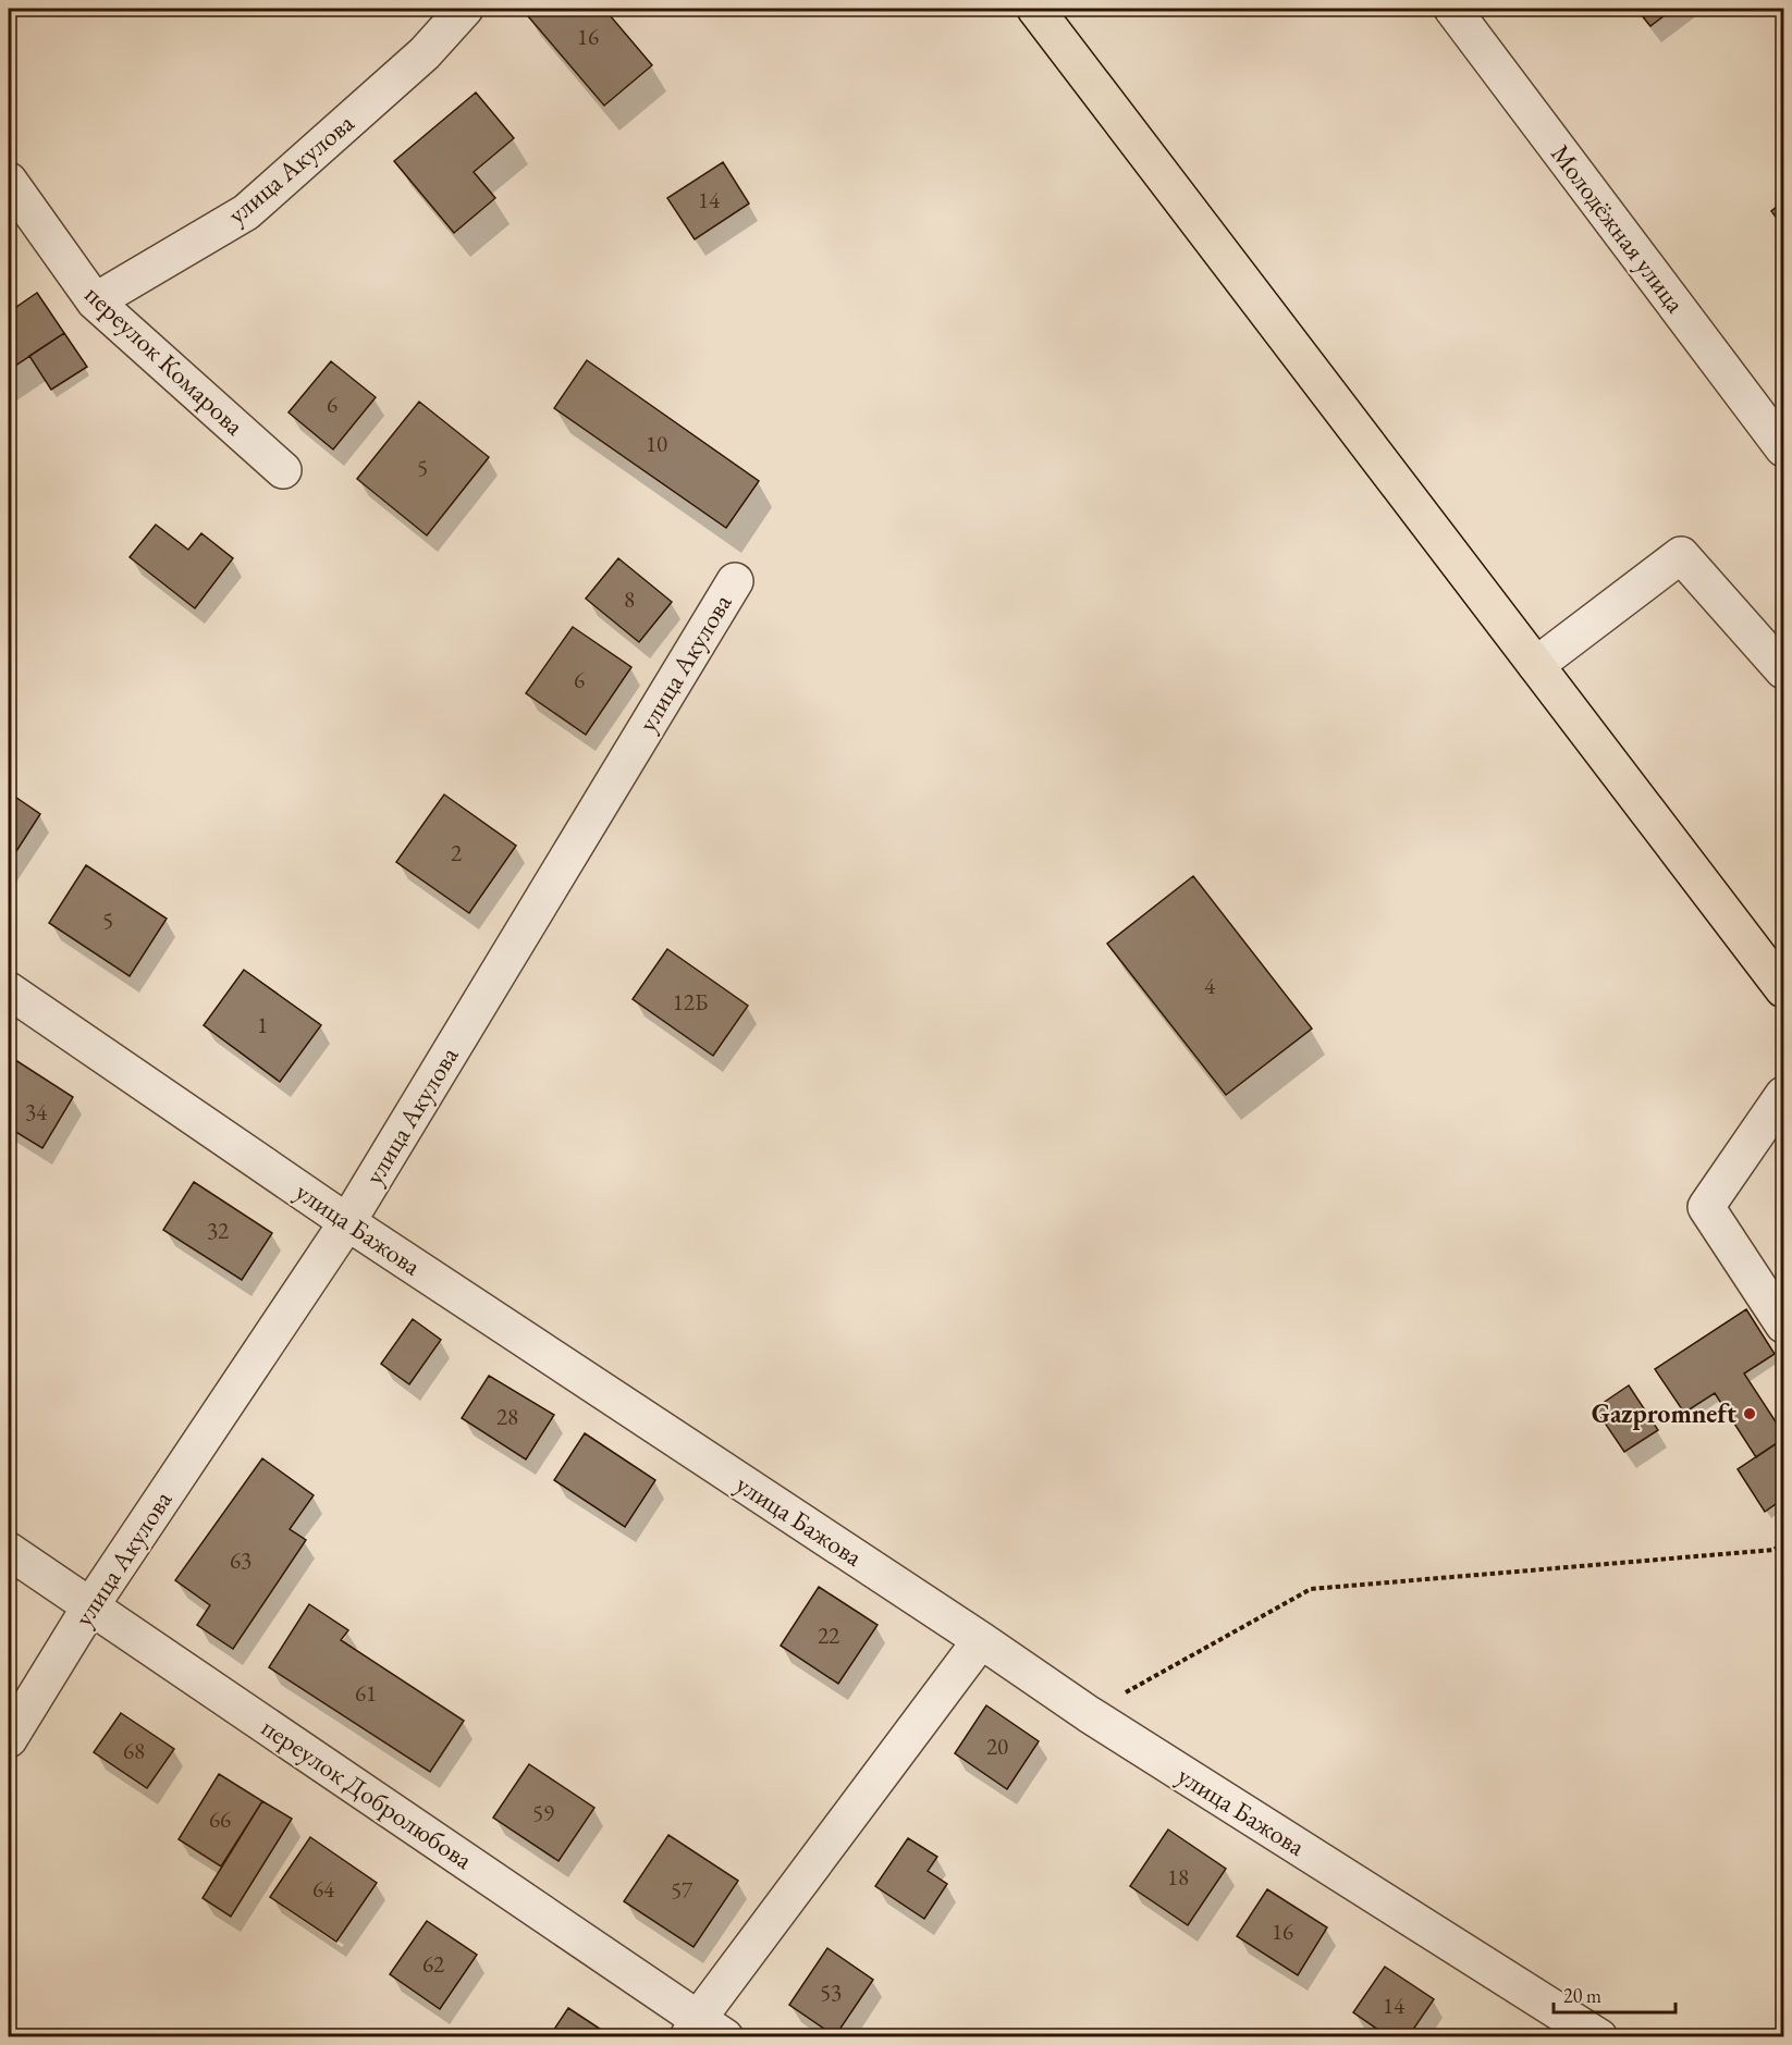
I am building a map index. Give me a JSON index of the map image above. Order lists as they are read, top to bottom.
{
  "streets": {
    "street": [
      "улица Акулова",
      "Молодёжная улица",
      "переулок Комарова",
      "улица Бажова",
      "переулок Добролюбова"
    ]
  },
  "crossings": [
    ["улица Акулова", "переулок Комарова"],
    ["улица Акулова", "улица Бажова"],
    ["улица Акулова", "переулок Добролюбова"]
  ],
  "places": ["Gazpromneft"],
  "house_numbers": [
    "16",
    "14",
    "6",
    "10",
    "5",
    "8",
    "6",
    "2",
    "5",
    "4",
    "12Б",
    "1",
    "34",
    "32",
    "28",
    "63",
    "22",
    "61",
    "20",
    "68",
    "59",
    "66",
    "18",
    "64",
    "57",
    "16",
    "62",
    "53",
    "14"
  ],
  "scale_bar": "20 m"
}
